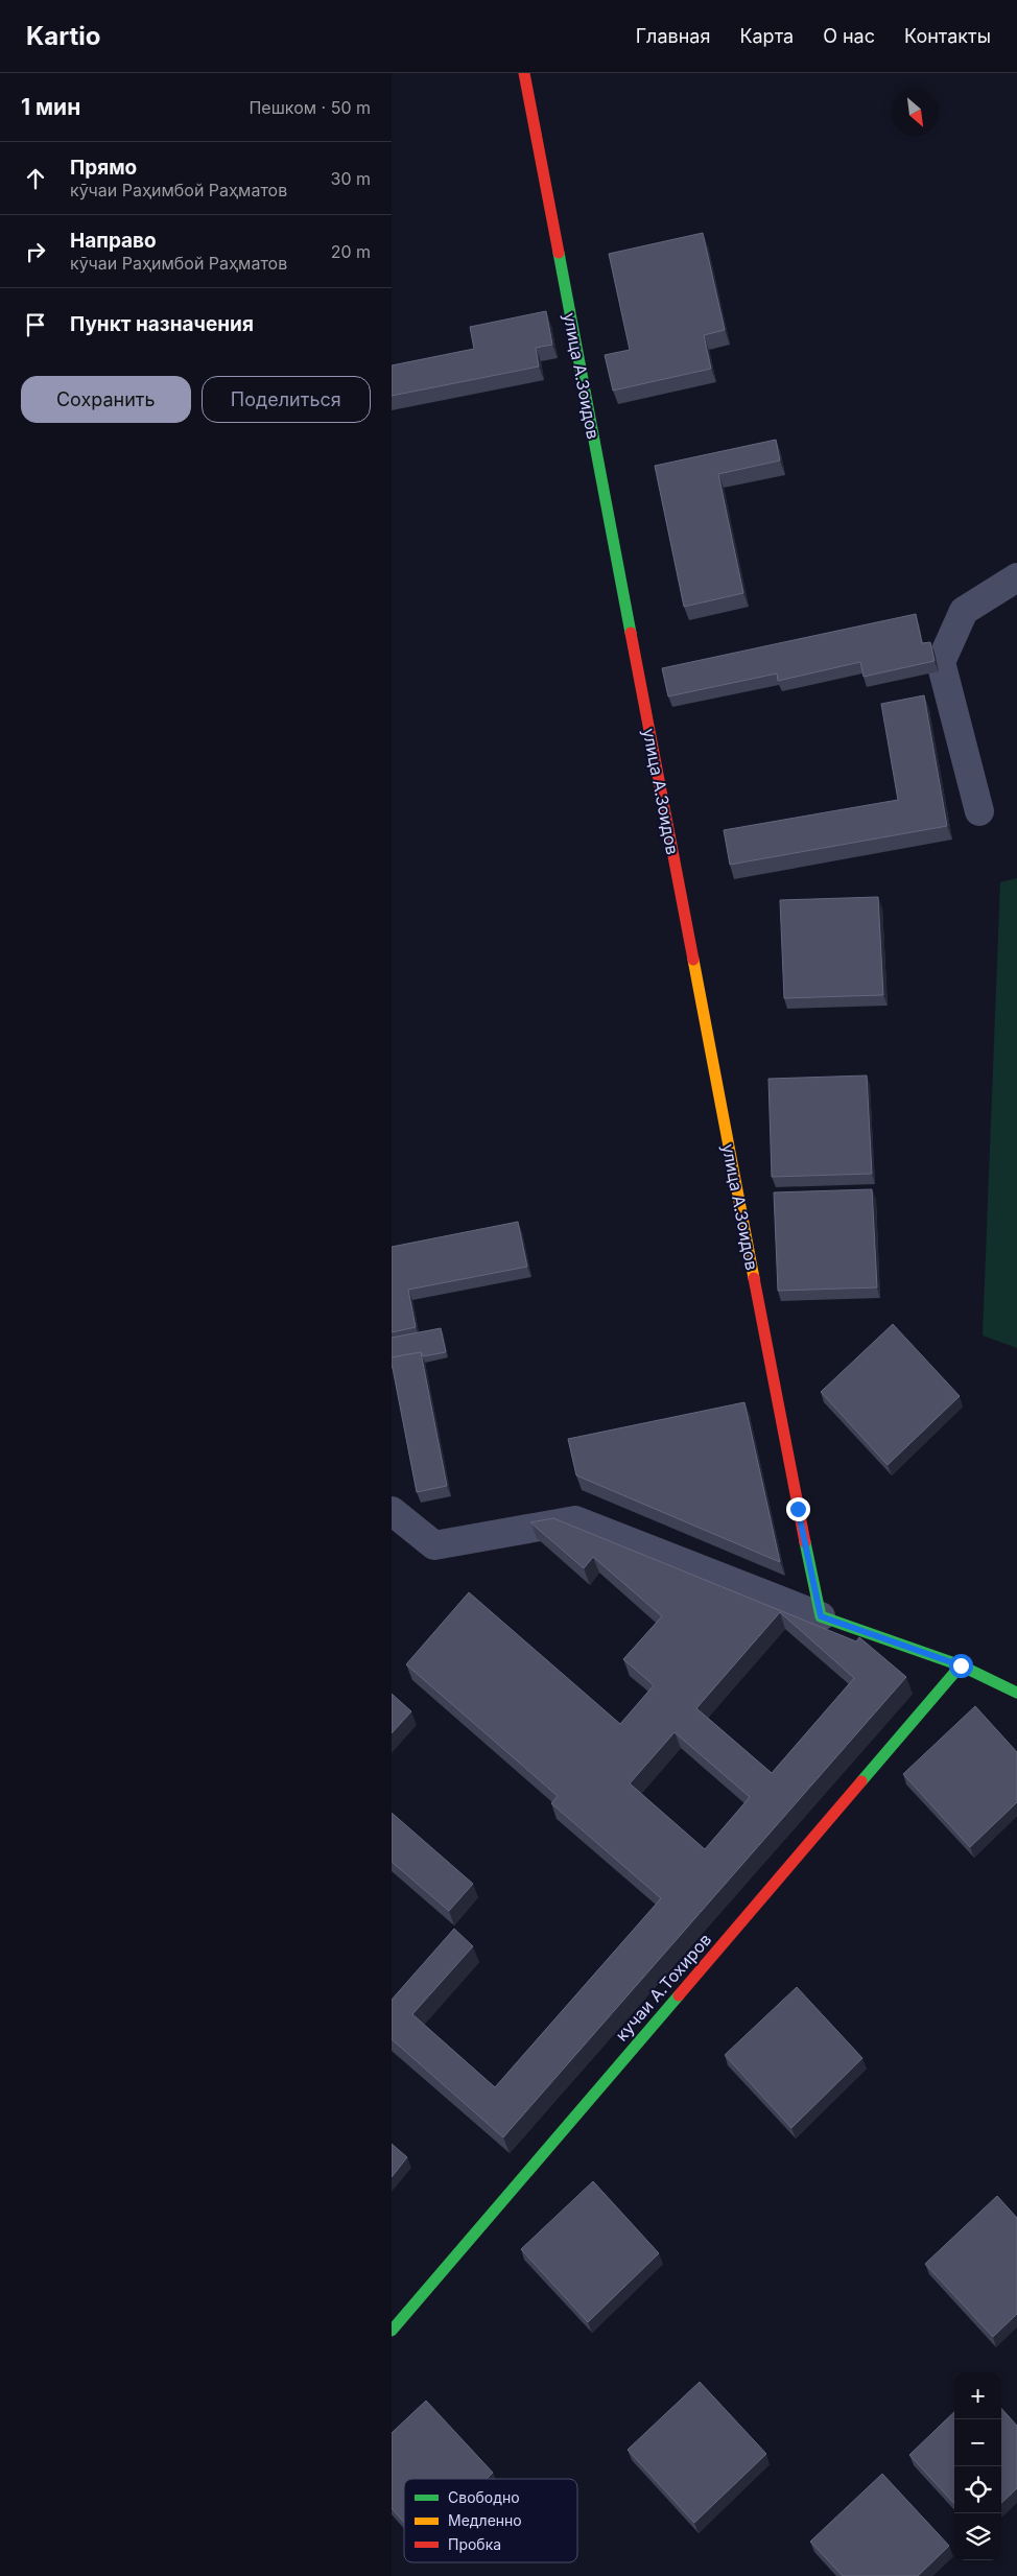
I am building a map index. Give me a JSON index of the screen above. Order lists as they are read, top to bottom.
{
  "streets": {
    "street": ["улица А.Зоидов", "кучаи А.Тохиров"]
  },
  "legend": ["Свободно", "Медленно", "Пробка"],
  "north": "bottom right",
  "page": {
    "header": "Kartio",
    "nav": [
      "Главная",
      "Карта",
      "О нас",
      "Контакты"
    ],
    "heading": ["1 мин", "Пешком · 50 m"],
    "list": [
      ["Прямо", "кӯчаи Раҳимбой Раҳматов", "30 m"],
      ["Направо", "кӯчаи Раҳимбой Раҳматов", "20 m"],
      "Пункт назначения"
    ],
    "buttons": ["Сохранить", "Поделиться"],
    "map_buttons": ["+", "−"]
  }
}
